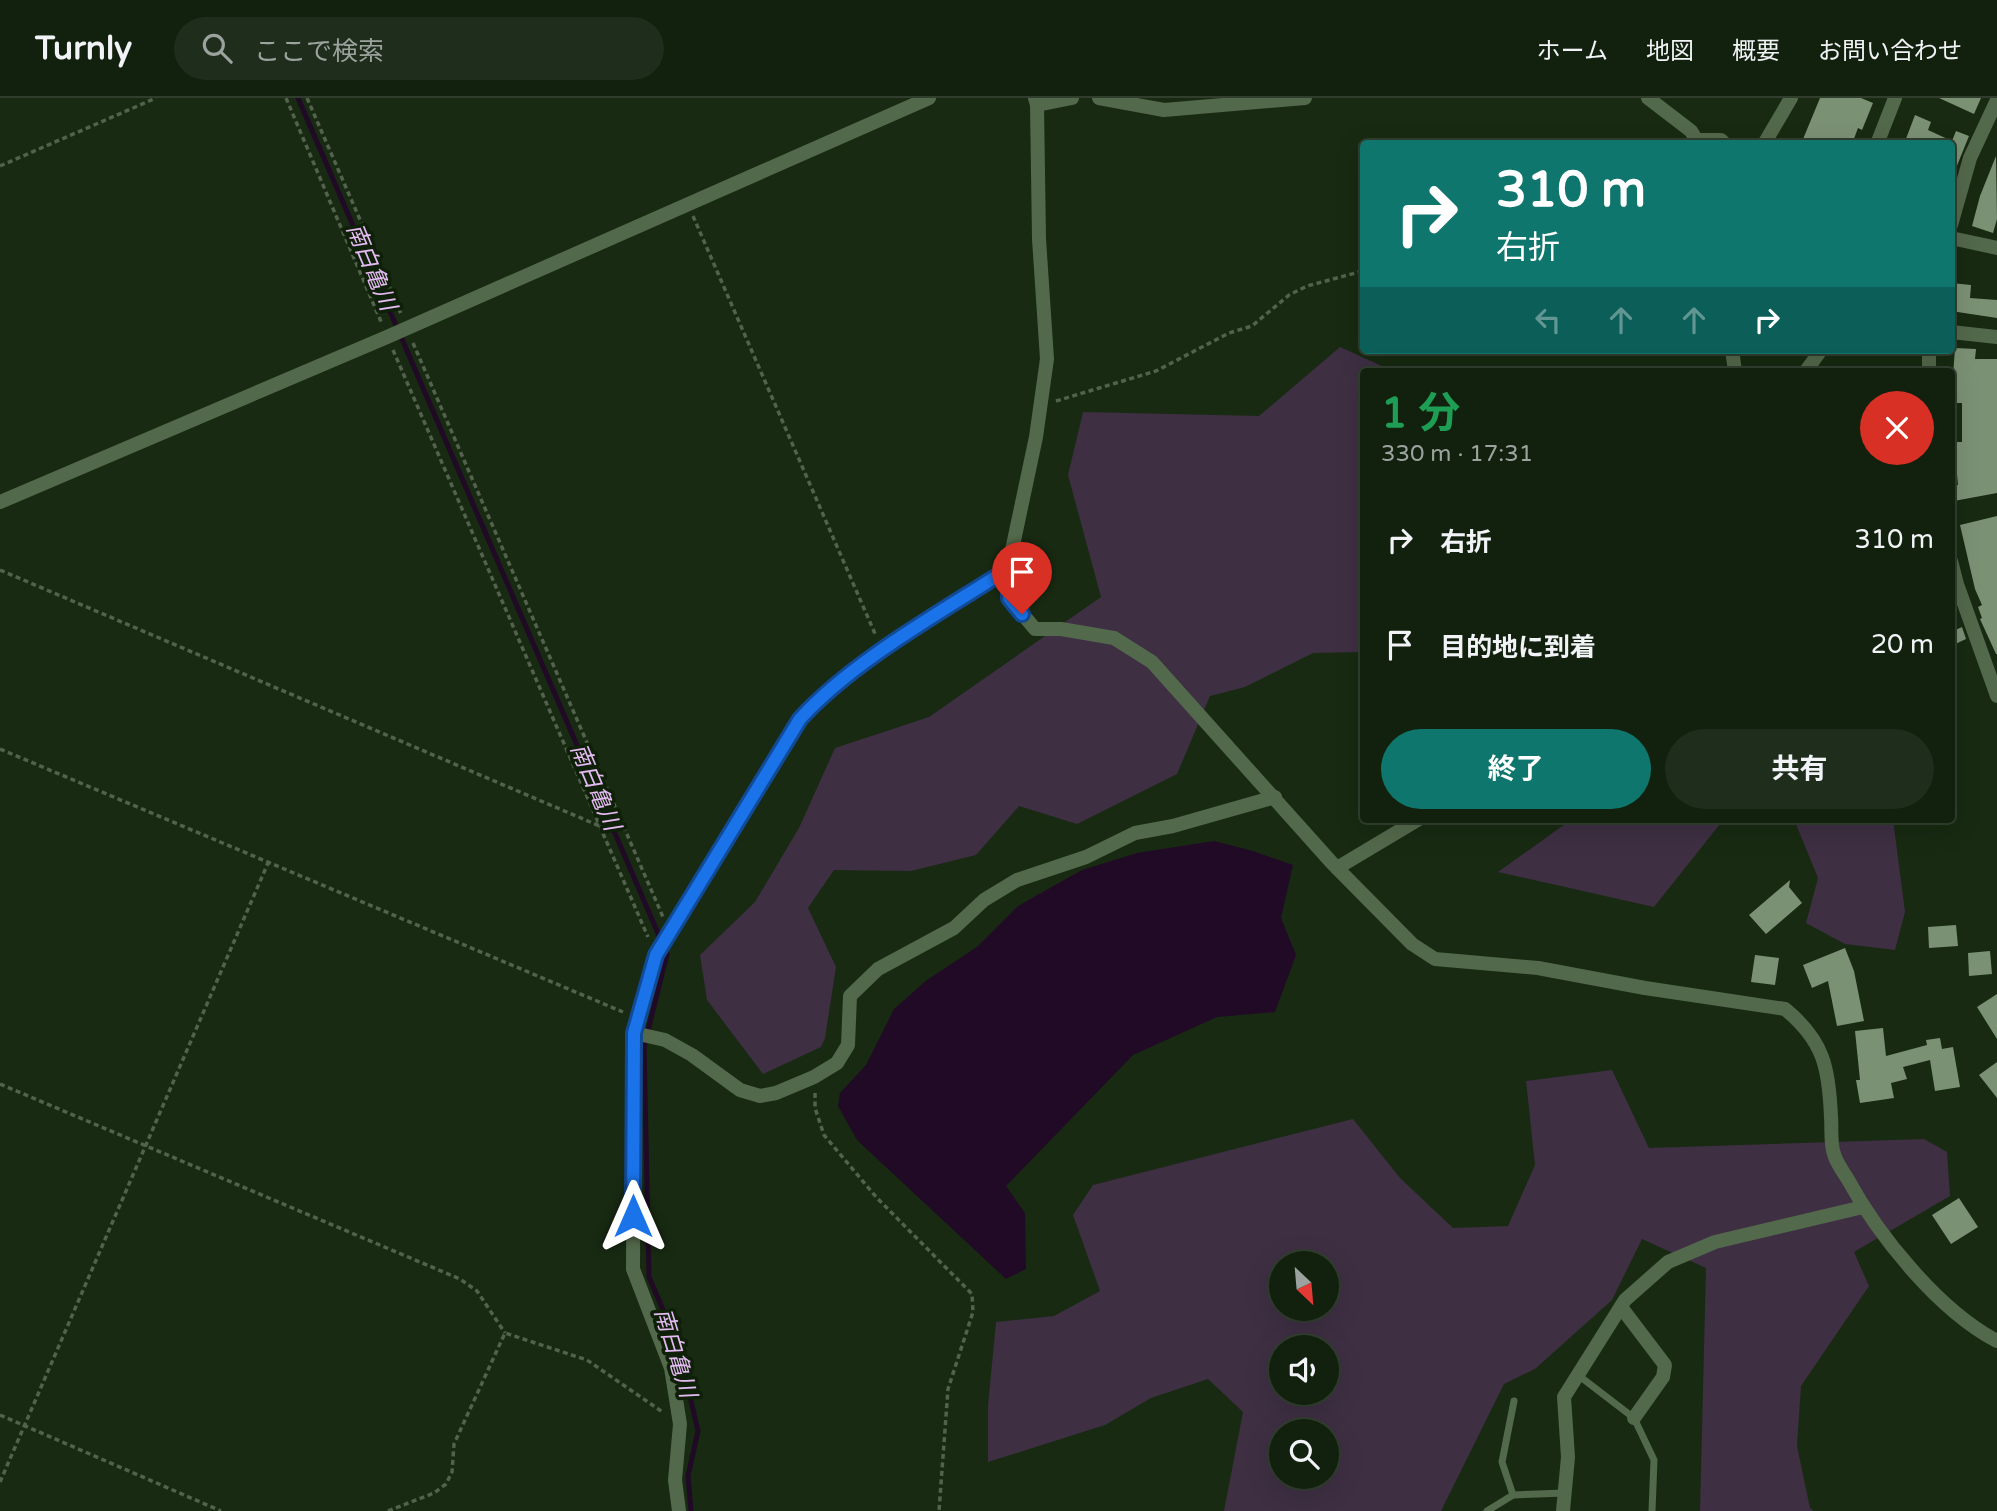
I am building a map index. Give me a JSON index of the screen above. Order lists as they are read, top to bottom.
{
  "water": ["南白亀川"],
  "north": "bottom right",
  "page": {
    "header": "Turnly",
    "search": "ここで検索",
    "nav": [
      "ホーム",
      "地図",
      "概要",
      "お問い合わせ"
    ],
    "turn": ["310 m", "右折"],
    "heading": ["1 分", "330 m · 17:31"],
    "list": [
      {
        "name": "右折",
        "value": "310 m"
      },
      {
        "name": "目的地に到着",
        "value": "20 m"
      }
    ],
    "buttons": ["終了", "共有"]
  }
}
